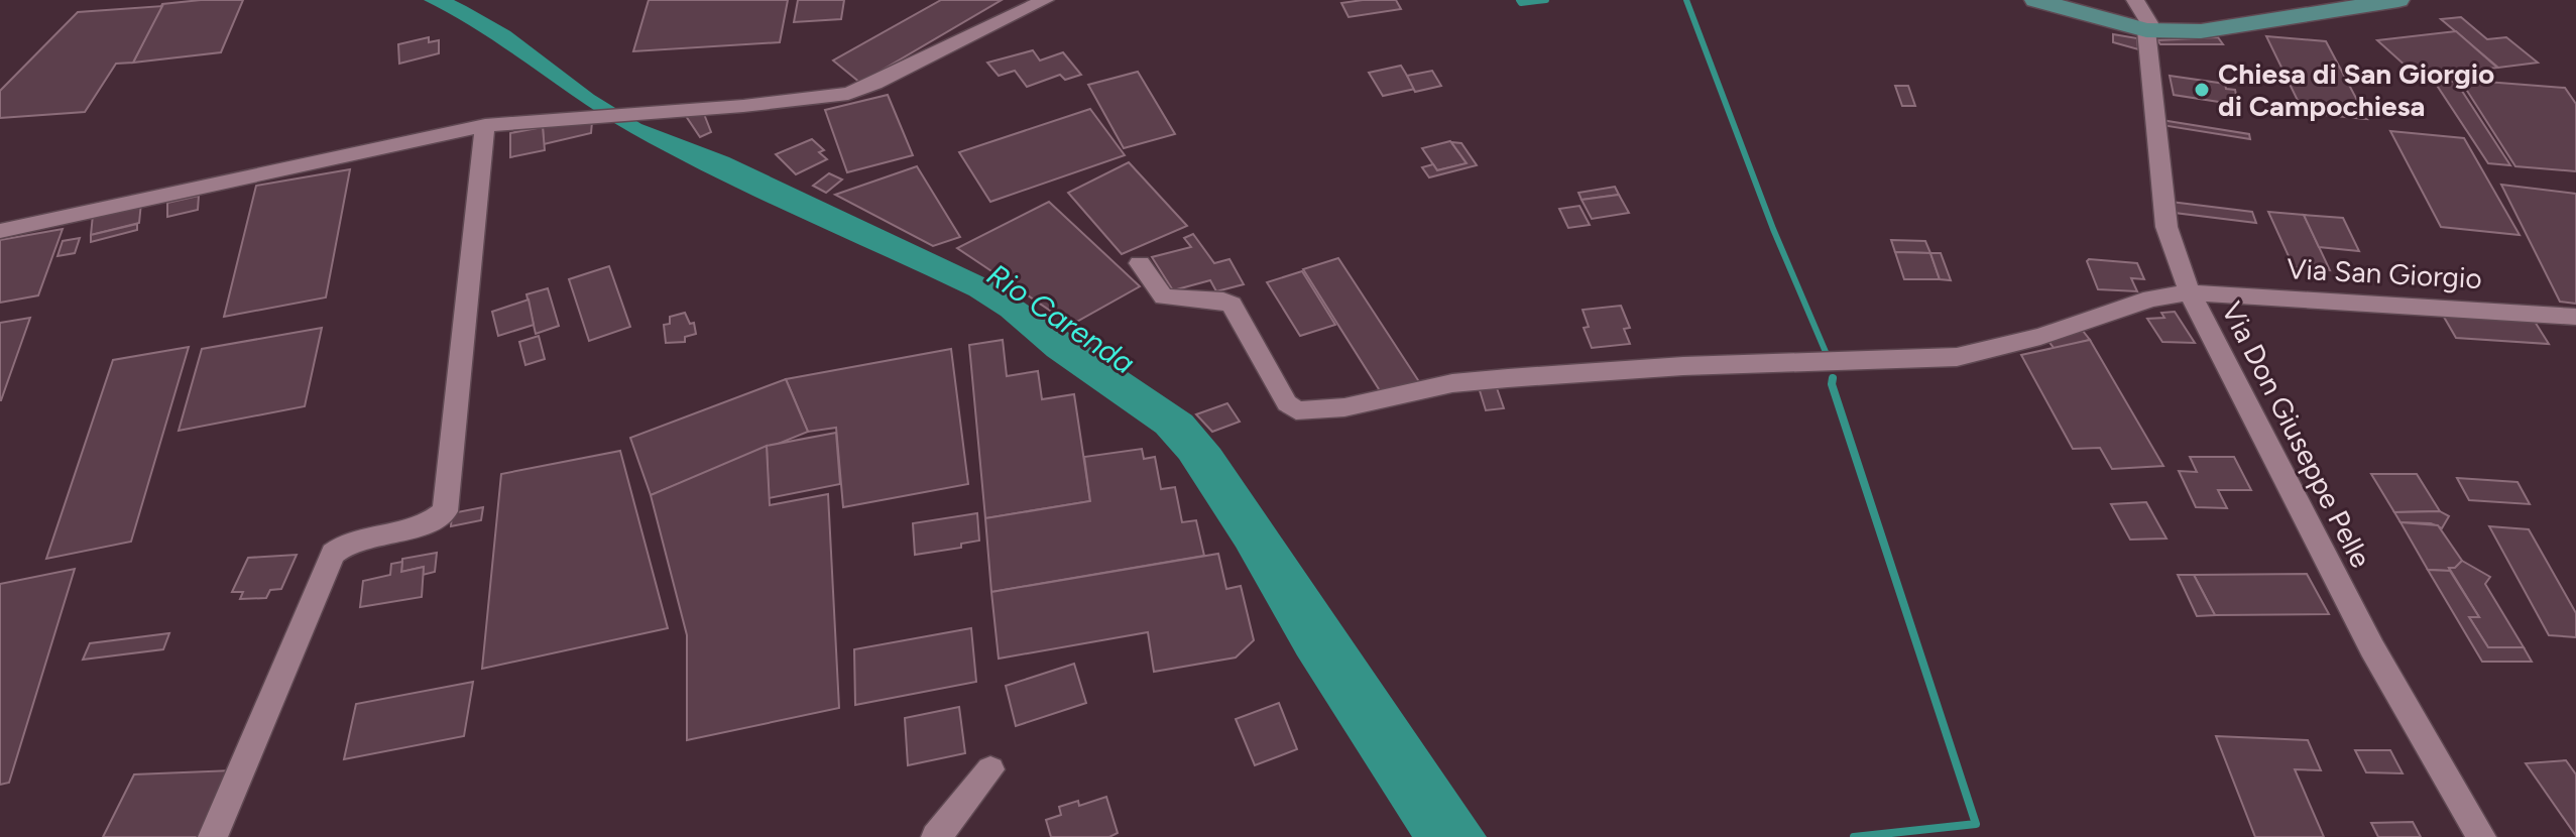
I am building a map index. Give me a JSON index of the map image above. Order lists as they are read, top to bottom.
{
  "streets": {
    "street": ["Via San Giorgio", "Via Don Giuseppe Pelle"]
  },
  "crossings": [
    ["Via San Giorgio", "Via Don Giuseppe Pelle"]
  ],
  "water": ["Rio Carenda"],
  "places": ["Chiesa di San Giorgio di Campochiesa"]
}
